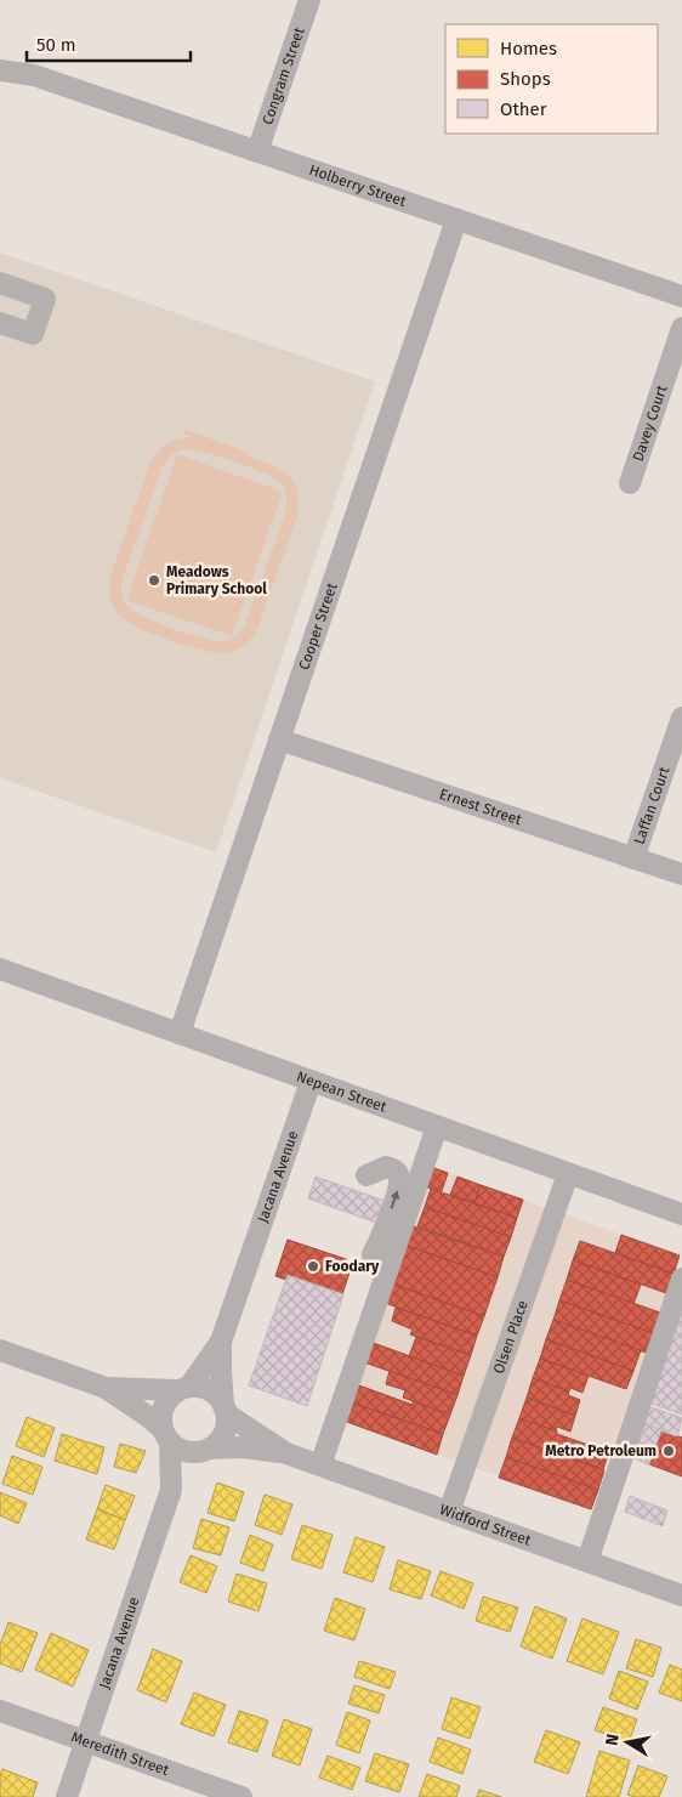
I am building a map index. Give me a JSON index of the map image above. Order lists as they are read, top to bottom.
{
  "streets": {
    "street": [
      "Congram Street",
      "Holberry Street",
      "Davey Court",
      "Cooper Street",
      "Laffan Court",
      "Ernest Street",
      "Nepean Street",
      "Jacana Avenue",
      "Olsen Place",
      "Widford Street",
      "Meredith Street"
    ]
  },
  "crossings": [
    ["Congram Street", "Holberry Street"],
    ["Holberry Street", "Cooper Street"],
    ["Cooper Street", "Ernest Street"],
    ["Cooper Street", "Nepean Street"],
    ["Laffan Court", "Ernest Street"],
    ["Nepean Street", "Jacana Avenue"],
    ["Nepean Street", "Olsen Place"],
    ["Jacana Avenue", "Widford Street"],
    ["Jacana Avenue", "Meredith Street"]
  ],
  "places": ["Meadows Primary School", "Foodary", "Metro Petroleum"],
  "legend": ["Homes", "Shops", "Other"],
  "scale_bar": "50 m",
  "north": "left"
}
